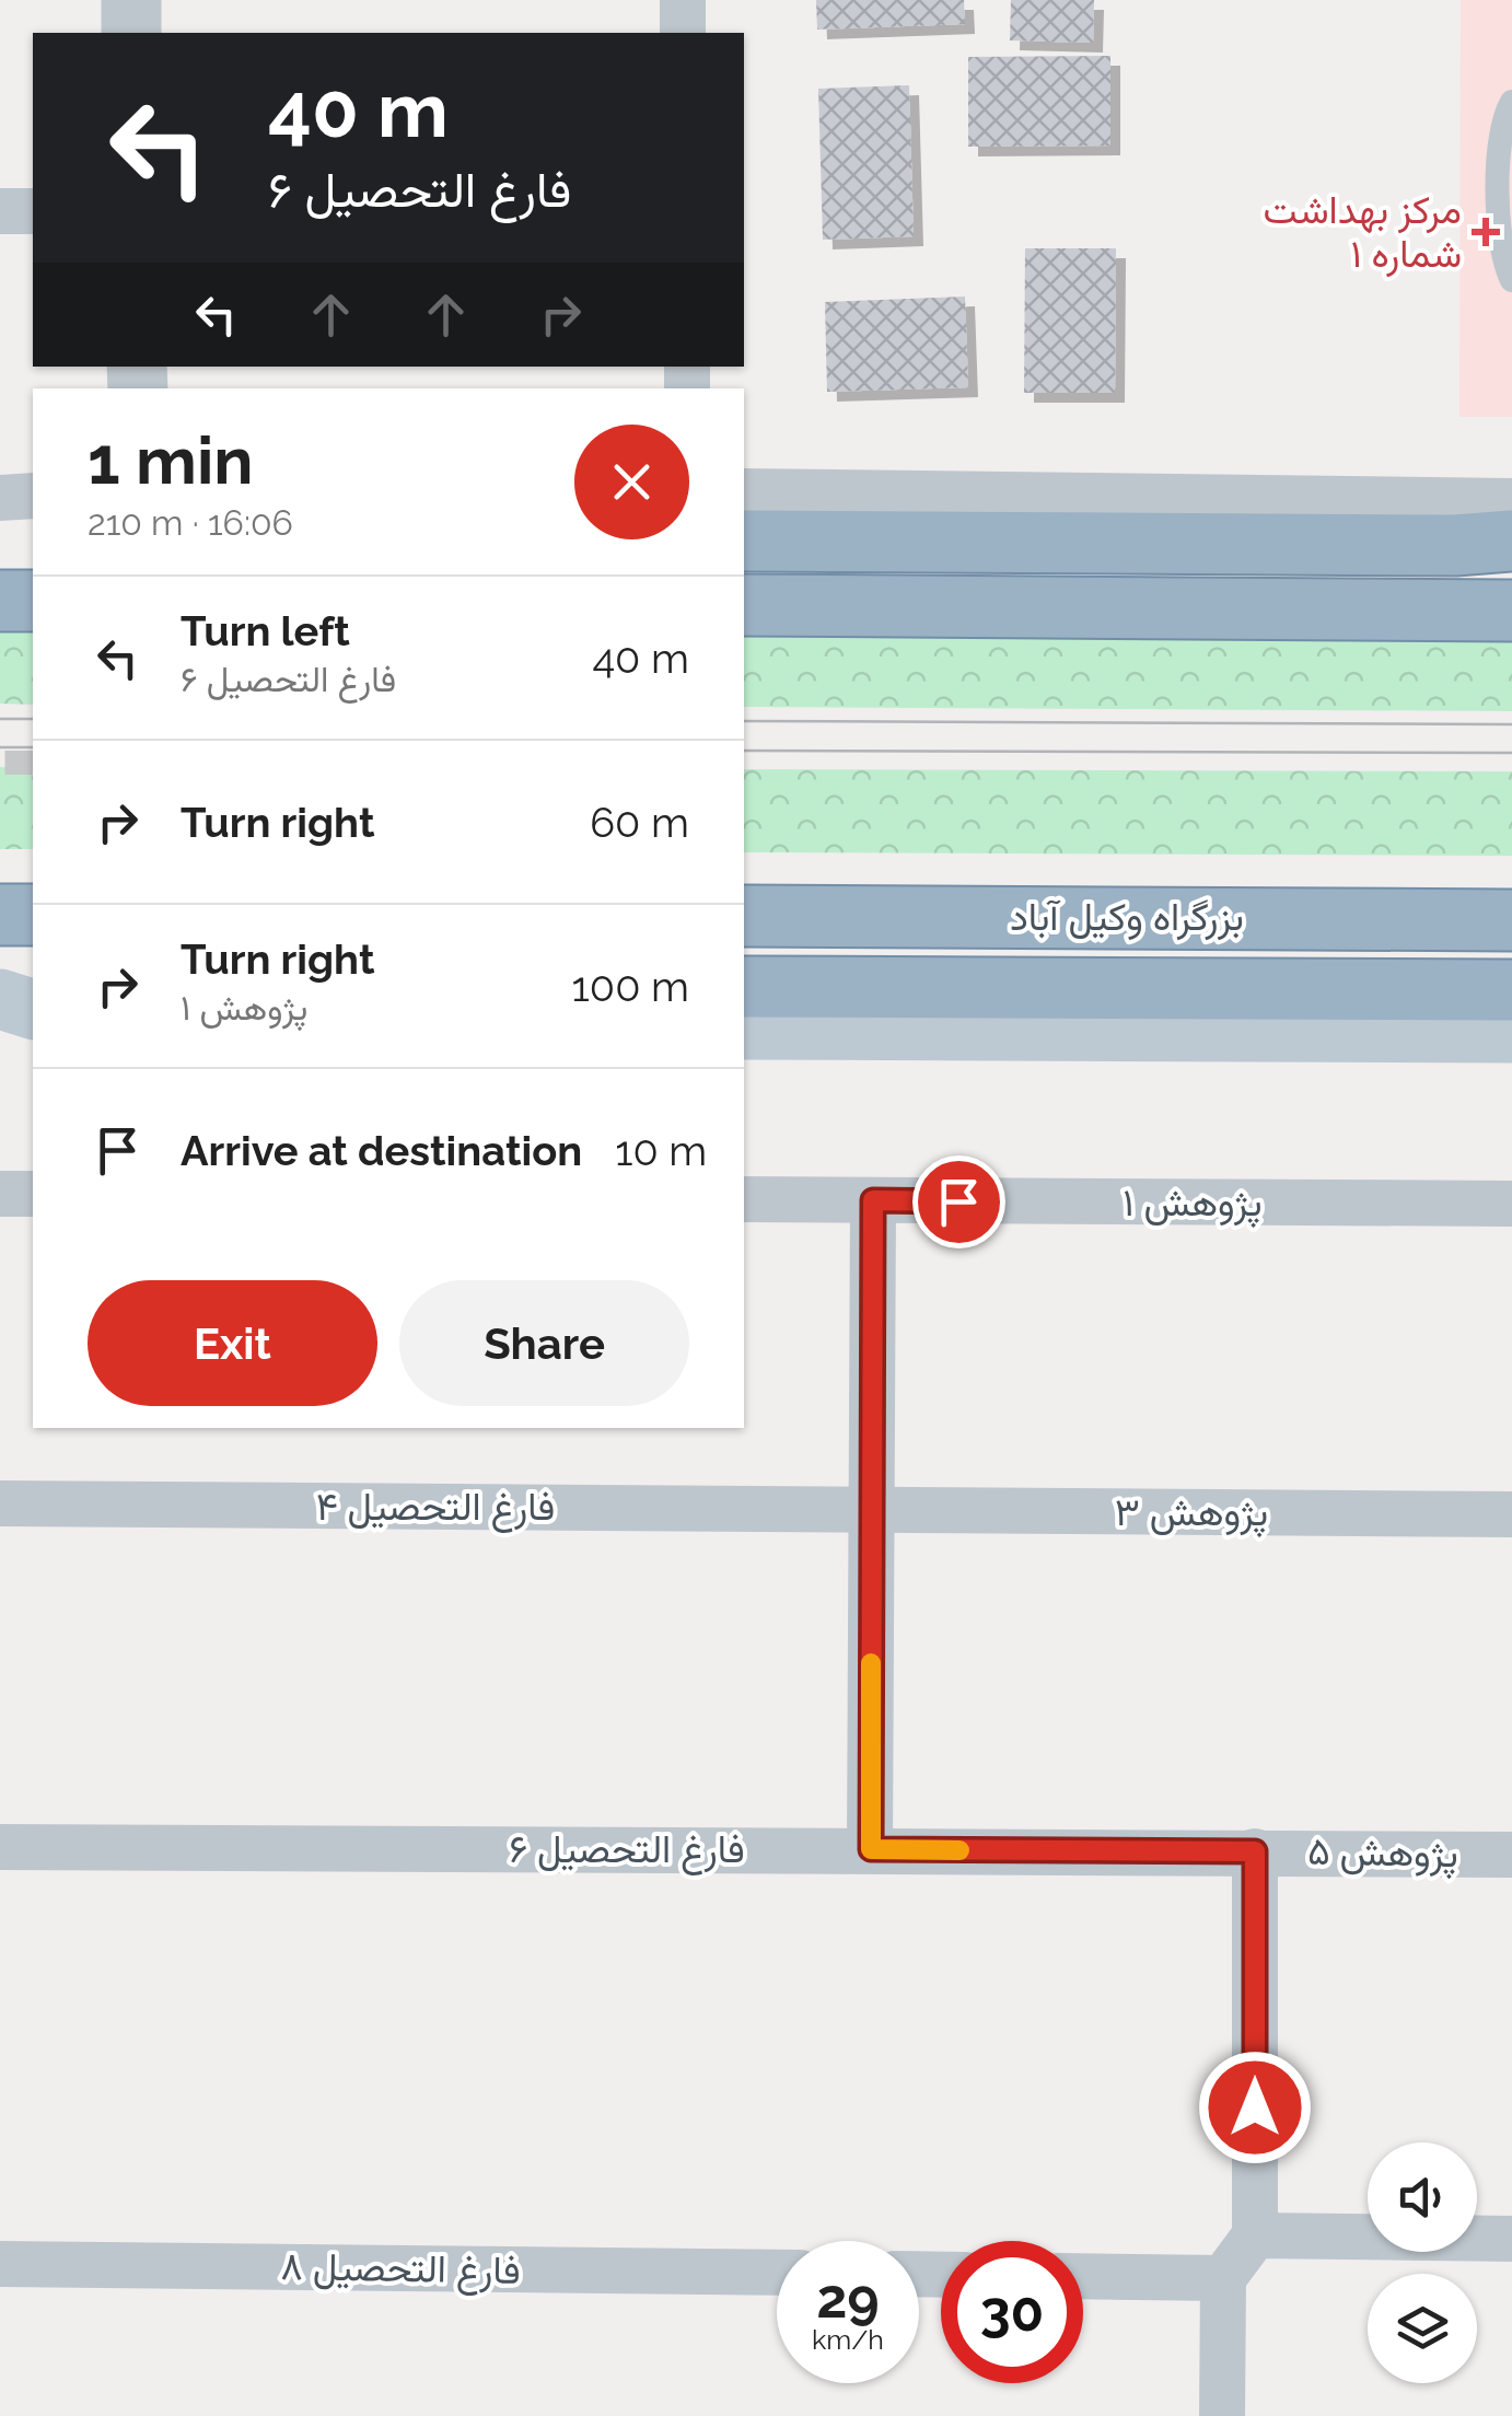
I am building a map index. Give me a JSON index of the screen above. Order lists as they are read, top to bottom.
{
  "streets": {
    "highway": ["بزرگراه وکیل آباد"],
    "street": [
      "پژوهش ۱",
      "فارغ التحصیل ۴",
      "پژوهش ۳",
      "فارغ التحصیل ۶",
      "پژوهش ۵",
      "فارغ التحصیل ۸"
    ]
  },
  "crossings": [
    ["فارغ التحصیل ۴", "پژوهش ۳"],
    ["فارغ التحصیل ۶", "پژوهش ۵"]
  ],
  "places": {
    "health": ["مرکز بهداشت شماره ۱"]
  },
  "page": {
    "turn": ["40 m", "فارغ التحصیل ۶"],
    "heading": ["1 min", "210 m · 16:06"],
    "list": [
      {
        "name": "Turn left",
        "note": "فارغ التحصیل ۶",
        "value": "40 m"
      },
      {
        "name": "Turn right",
        "value": "60 m"
      },
      {
        "name": "Turn right",
        "note": "پژوهش ۱",
        "value": "100 m"
      },
      {
        "name": "Arrive at destination",
        "value": "10 m"
      }
    ],
    "buttons": ["Exit", "Share"],
    "speed": "29 km/h",
    "limit": "30"
  }
}
